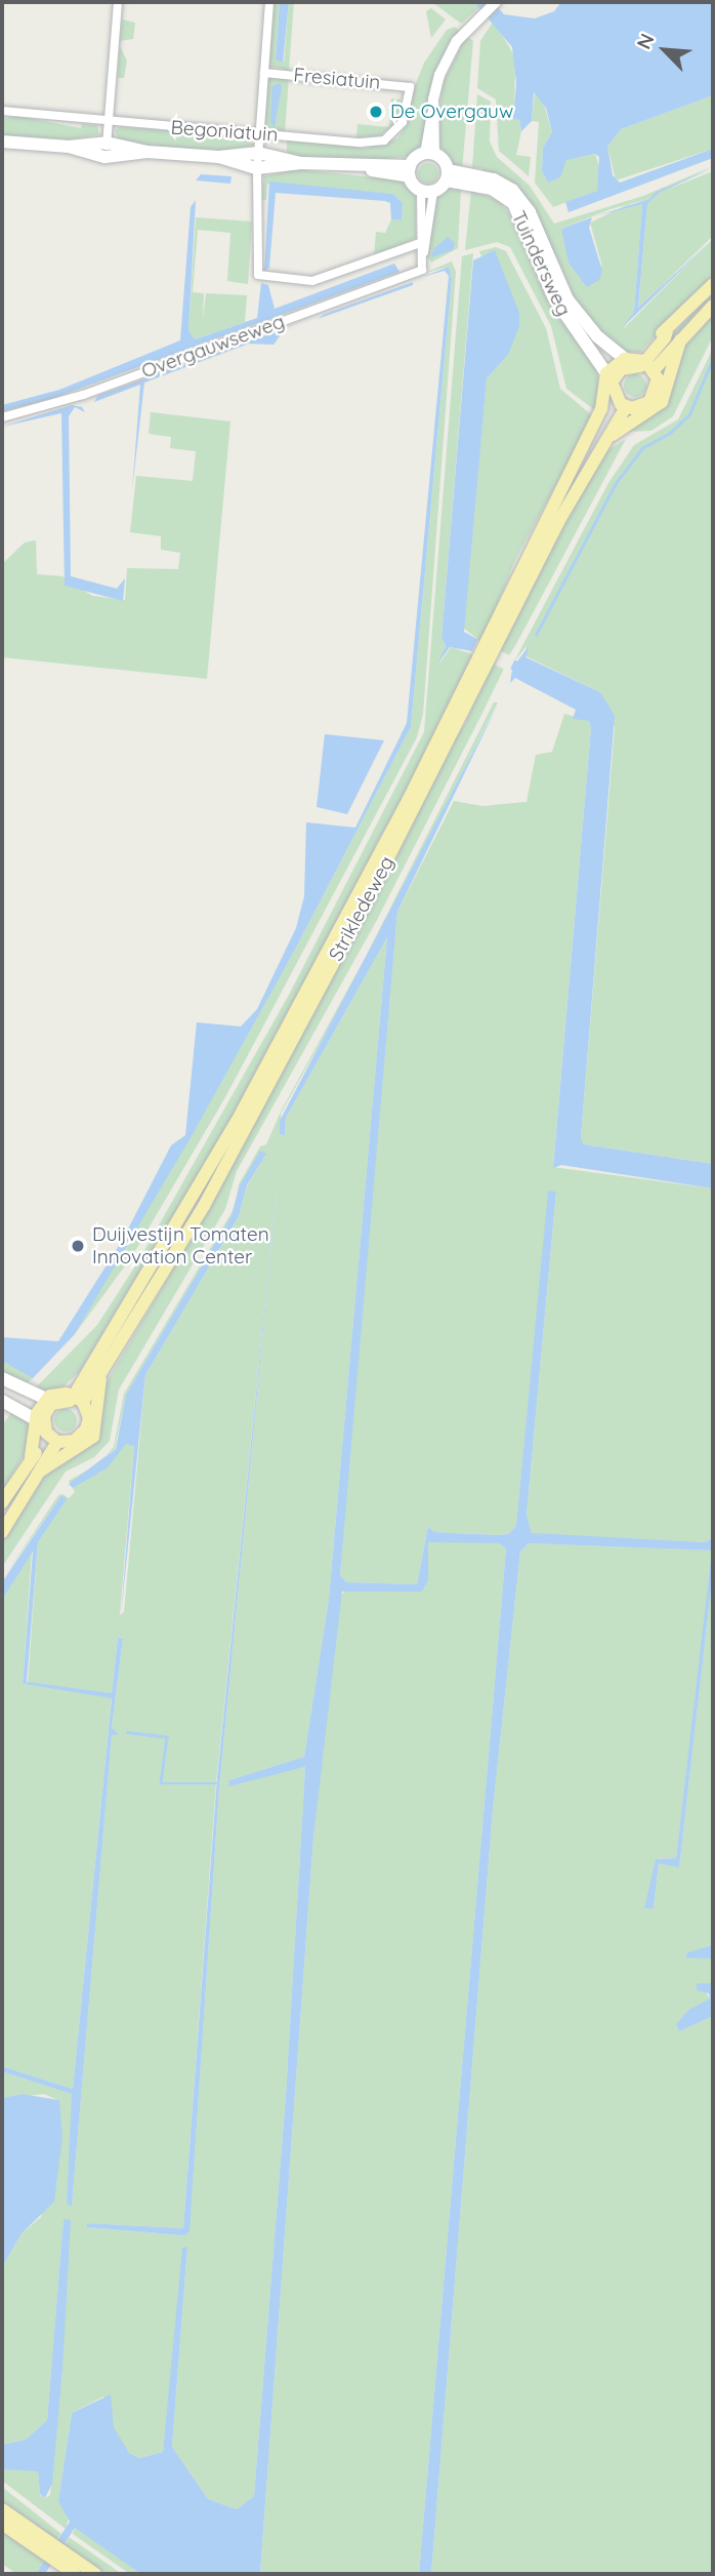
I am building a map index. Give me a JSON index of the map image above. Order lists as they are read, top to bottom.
{
  "streets": {
    "main road": ["Tuindersweg", "Strikledeweg"],
    "street": ["Fresiatuin", "Begoniatuin", "Overgauwseweg"]
  },
  "crossings": [
    ["Fresiatuin", "Begoniatuin"]
  ],
  "places": ["De Overgauw", "Duijvestijn Tomaten Innovation Center"],
  "north": "top left"
}
